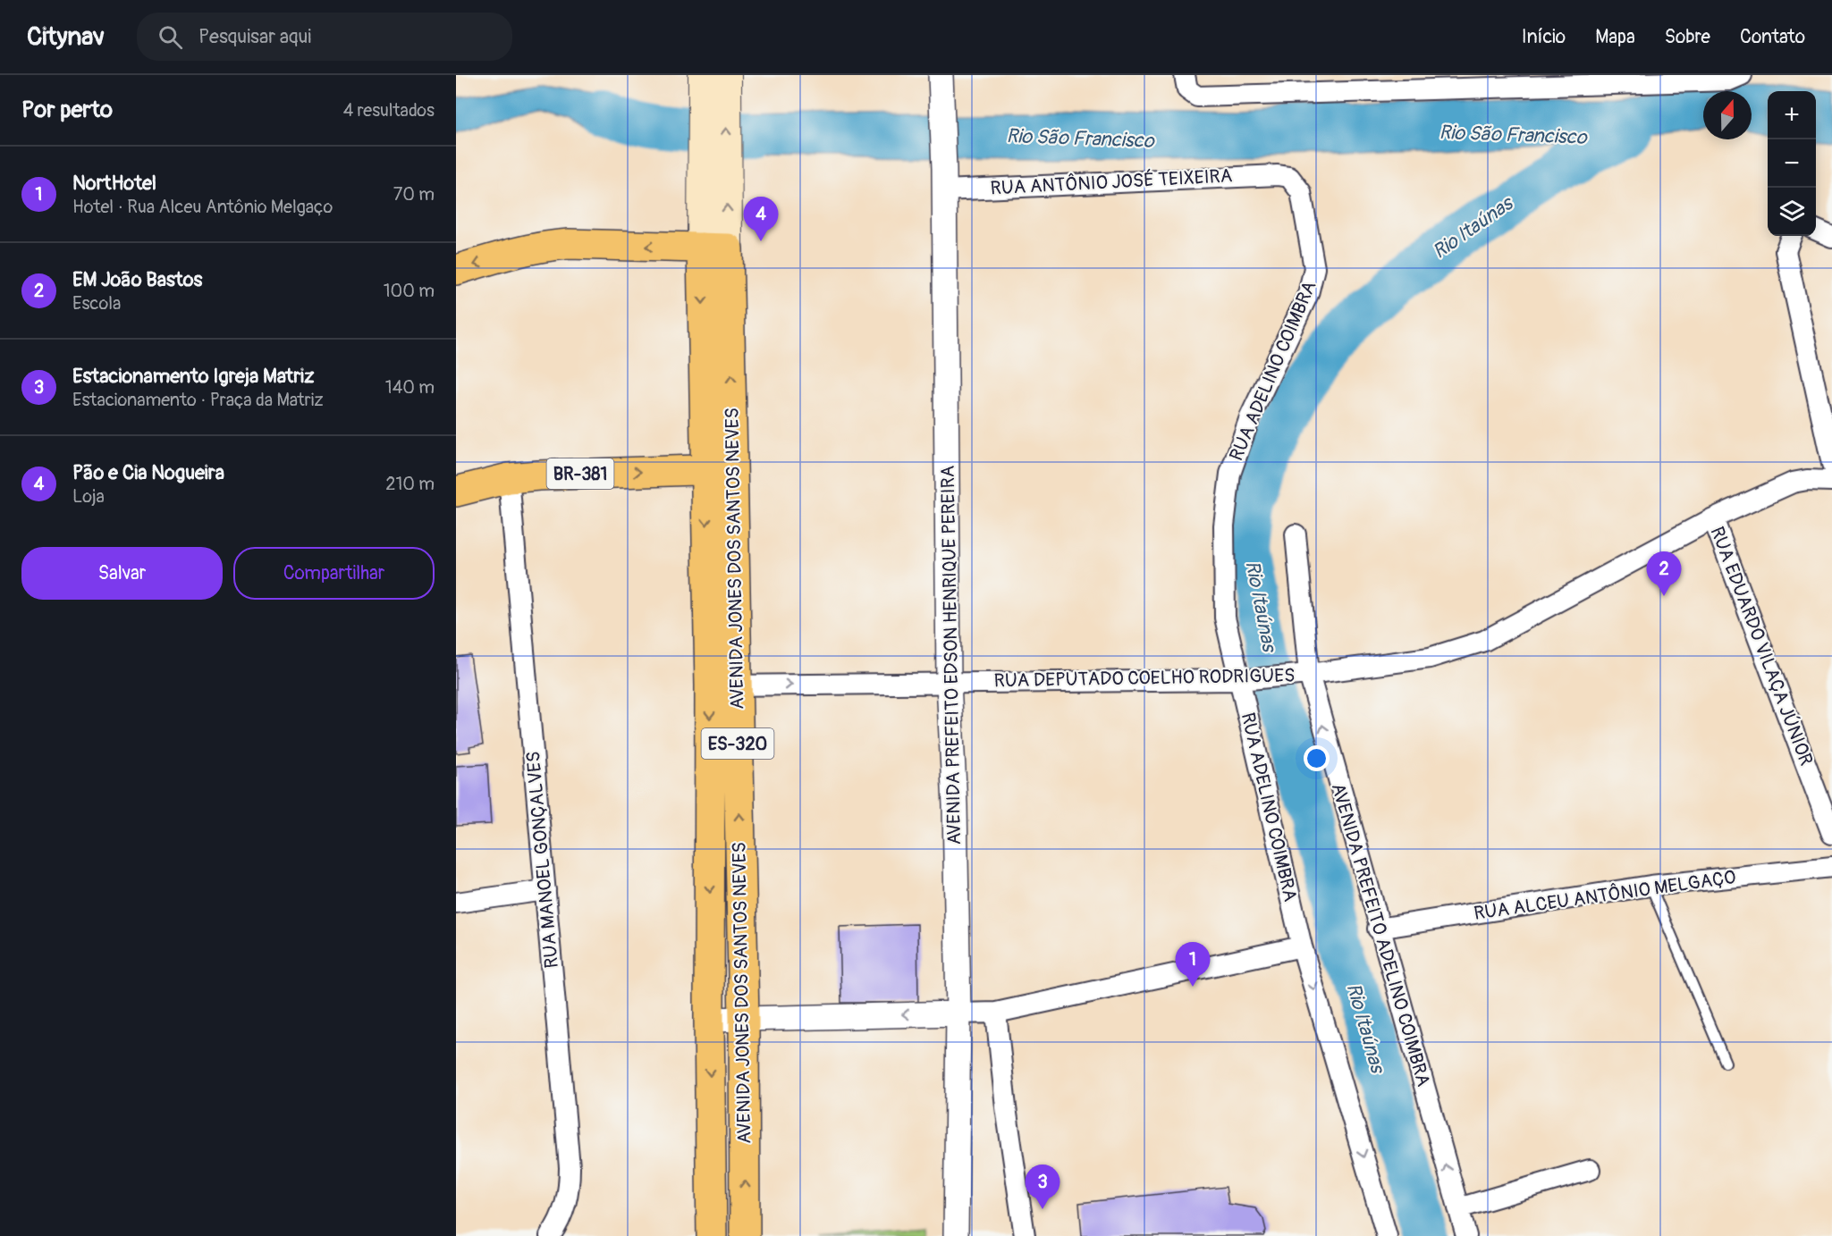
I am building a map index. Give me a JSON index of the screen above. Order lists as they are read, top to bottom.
{
  "streets": {
    "main road": ["BR-381", "AVENIDA JONES DOS SANTOS NEVES", "ES-320"],
    "street": [
      "RUA ANTÔNIO JOSÉ TEIXEIRA",
      "RUA ADELINO COIMBRA",
      "RUA EDUARDO VILAÇA JÚNIOR",
      "AVENIDA PREFEITO EDSON HENRIQUE PEREIRA",
      "RUA DEPUTADO COELHO RODRIGUES",
      "RUA MANOEL GONÇALVES",
      "RUA ALCEU ANTÔNIO MELGAÇO",
      "AVENIDA PREFEITO ADELINO COIMBRA"
    ]
  },
  "crossings": [
    ["RUA ANTÔNIO JOSÉ TEIXEIRA", "RUA ADELINO COIMBRA"],
    ["RUA ANTÔNIO JOSÉ TEIXEIRA", "AVENIDA PREFEITO EDSON HENRIQUE PEREIRA"],
    ["RUA ADELINO COIMBRA", "RUA DEPUTADO COELHO RODRIGUES"],
    ["BR-381", "AVENIDA JONES DOS SANTOS NEVES"],
    ["BR-381", "RUA MANOEL GONÇALVES"],
    ["AVENIDA JONES DOS SANTOS NEVES", "RUA DEPUTADO COELHO RODRIGUES"],
    ["RUA EDUARDO VILAÇA JÚNIOR", "RUA DEPUTADO COELHO RODRIGUES"],
    ["AVENIDA PREFEITO EDSON HENRIQUE PEREIRA", "RUA DEPUTADO COELHO RODRIGUES"],
    ["RUA DEPUTADO COELHO RODRIGUES", "AVENIDA PREFEITO ADELINO COIMBRA"],
    ["RUA ALCEU ANTÔNIO MELGAÇO", "AVENIDA PREFEITO ADELINO COIMBRA"]
  ],
  "one_way": ["AVENIDA PREFEITO ADELINO COIMBRA"],
  "water": ["Rio São Francisco", "Rio Itaúnas"],
  "north": "top",
  "page": {
    "header": "Citynav",
    "search": "Pesquisar aqui",
    "nav": [
      "Início",
      "Mapa",
      "Sobre",
      "Contato"
    ],
    "heading": ["Por perto", "4 resultados"],
    "map_buttons": ["+", "−"],
    "list": [
      {
        "mark": "1",
        "name": "NortHotel",
        "note": "Hotel · Rua Alceu Antônio Melgaço",
        "value": "70 m"
      },
      {
        "mark": "2",
        "name": "EM João Bastos",
        "note": "Escola",
        "value": "100 m"
      },
      {
        "mark": "3",
        "name": "Estacionamento Igreja Matriz",
        "note": "Estacionamento · Praça da Matriz",
        "value": "140 m"
      },
      {
        "mark": "4",
        "name": "Pão e Cia Nogueira",
        "note": "Loja",
        "value": "210 m"
      }
    ],
    "pins": [
      "4",
      "2",
      "1",
      "3"
    ],
    "buttons": ["Salvar", "Compartilhar"]
  }
}
